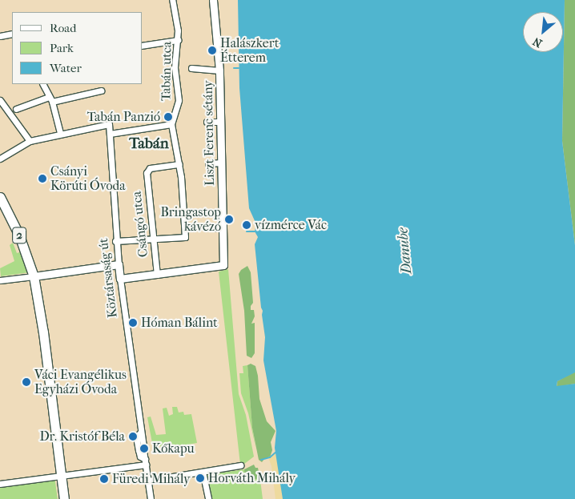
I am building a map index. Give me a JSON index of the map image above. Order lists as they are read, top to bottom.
{
  "streets": {
    "main road": ["2"],
    "street": [
      "Tabán utca",
      "Liszt Ferenc sétány",
      "Csángó utca",
      "Köztársaság út"
    ]
  },
  "crossings": [
    ["Tabán utca", "Csángó utca"],
    ["Liszt Ferenc sétány", "Csángó utca"]
  ],
  "districts": ["Tabán"],
  "water": ["Danube"],
  "places": [
    "Halászkert Étterem",
    "Tabán Panzió",
    "Csányi Körúti Óvoda",
    "Bringastop kávézó",
    "vízmérce Vác",
    "Hóman Bálint",
    "Váci Evangélikus Egyházi Óvoda",
    "Dr. Kristóf Béla",
    "Kőkapu",
    "Horváth Mihály",
    "Füredi Mihály"
  ],
  "legend": ["Road", "Park", "Water"],
  "north": "bottom left"
}
